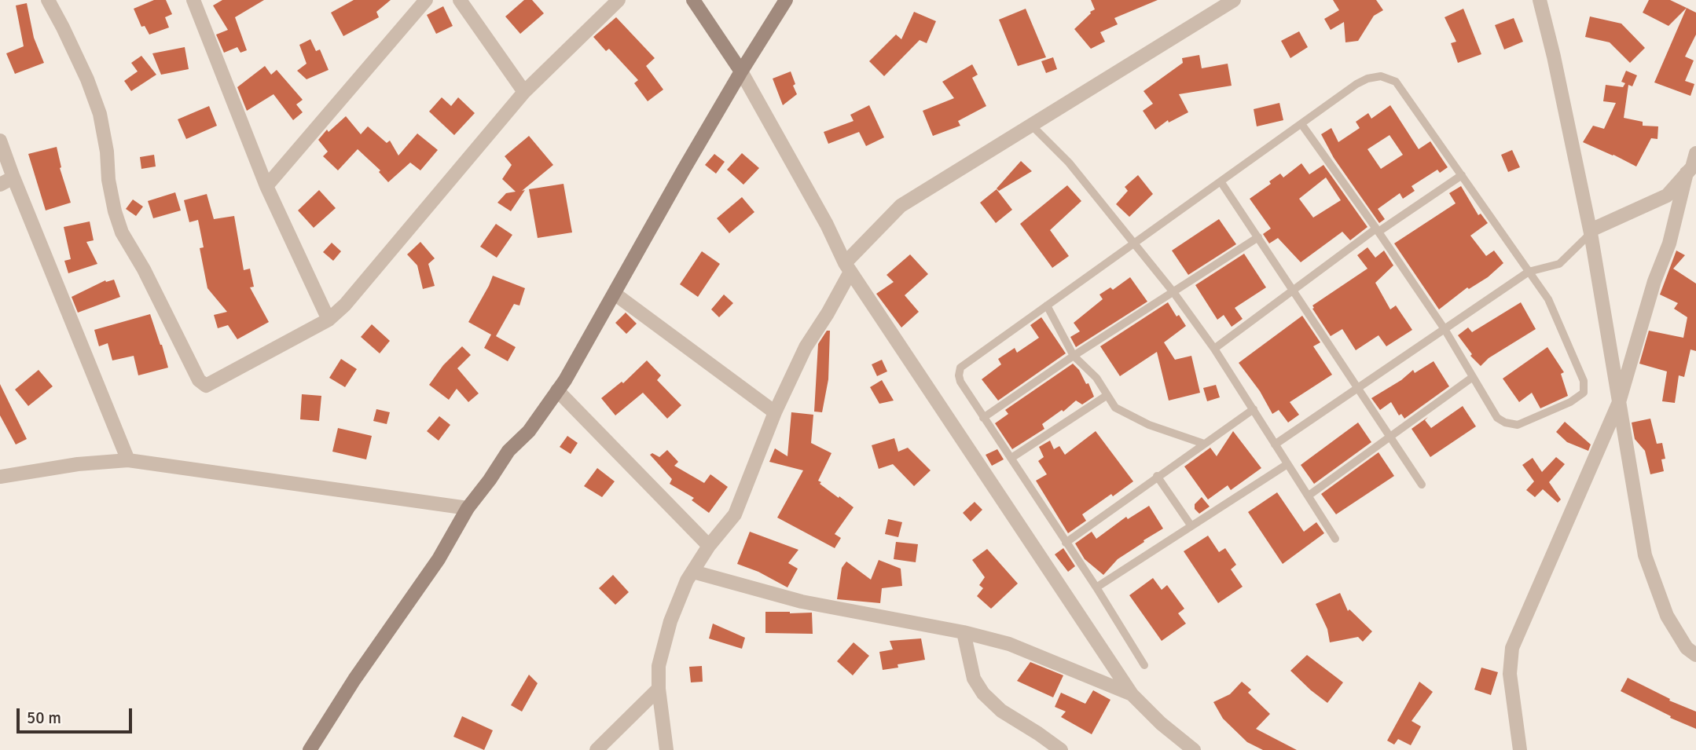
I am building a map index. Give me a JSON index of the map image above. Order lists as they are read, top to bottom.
{
  "scale_bar": "50 m"
}
